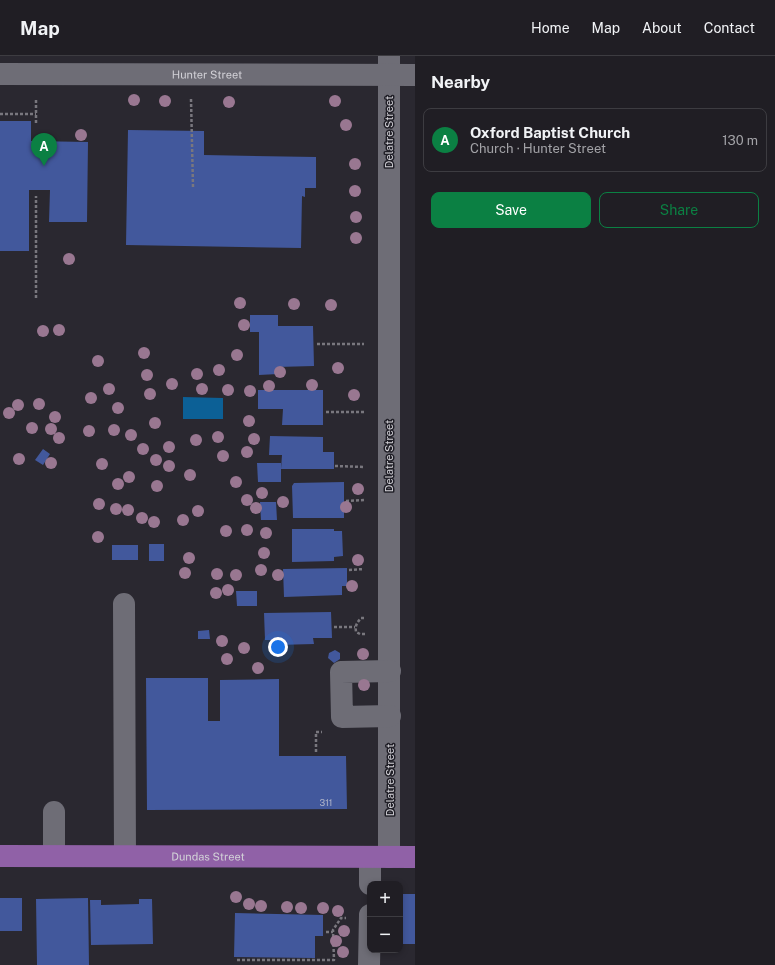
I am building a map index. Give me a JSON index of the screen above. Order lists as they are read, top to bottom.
{
  "streets": {
    "main road": ["Dundas Street"],
    "street": ["Hunter Street", "Delatre Street"]
  },
  "crossings": [
    ["Hunter Street", "Delatre Street"],
    ["Delatre Street", "Dundas Street"]
  ],
  "house_numbers": ["311"],
  "page": {
    "header": "Map",
    "nav": [
      "Home",
      "Map",
      "About",
      "Contact"
    ],
    "heading": "Nearby",
    "list": [
      {
        "mark": "A",
        "name": "Oxford Baptist Church",
        "note": "Church · Hunter Street",
        "value": "130 m"
      }
    ],
    "pins": "A",
    "buttons": ["Save", "Share"],
    "map_buttons": ["+", "−"]
  }
}
